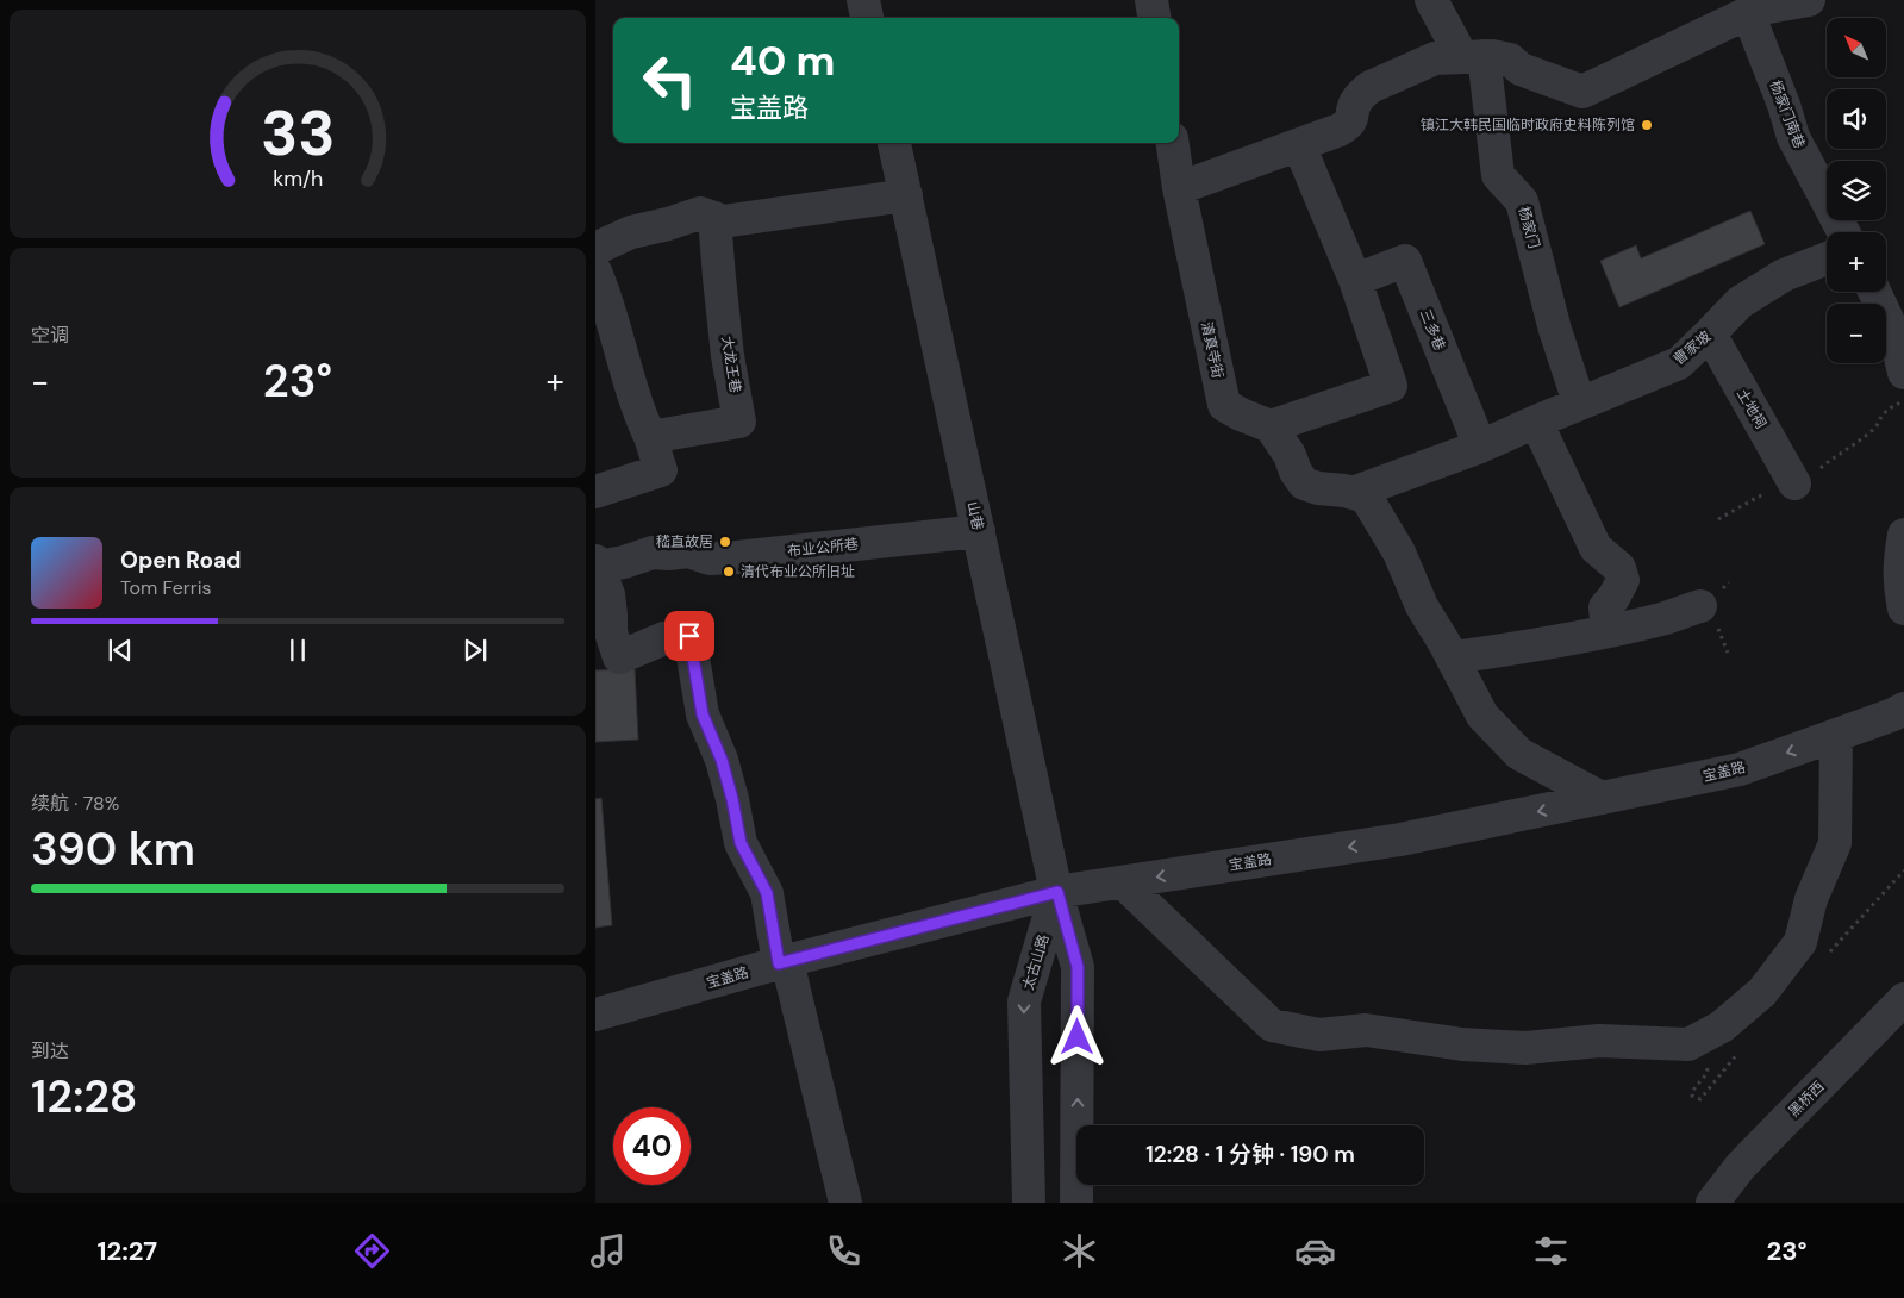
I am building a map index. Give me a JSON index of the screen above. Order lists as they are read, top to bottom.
{
  "streets": {
    "street": [
      "杨家门南巷",
      "杨家门",
      "三多巷",
      "曹家坡",
      "清真寺街",
      "大龙王巷",
      "土地祠",
      "山巷",
      "布业公所巷",
      "宝盖路",
      "太古山路",
      "黑桥西"
    ]
  },
  "crossings": [
    ["杨家门", "曹家坡"],
    ["三多巷", "曹家坡"],
    ["曹家坡", "土地祠"],
    ["山巷", "布业公所巷"],
    ["山巷", "宝盖路"],
    ["山巷", "太古山路"],
    ["宝盖路", "太古山路"]
  ],
  "places": ["镇江大韩民国临时政府史料陈列馆", "嵇直故居", "清代布业公所旧址"],
  "north": "top left",
  "page": {
    "map_buttons": ["+", "−"],
    "turn": ["40 m", "宝盖路"],
    "tile": [
      "空调",
      ["续航 · 78%", "390 km"],
      ["到达", "12:28"]
    ],
    "heat": ["−", "23°", "+"],
    "song": ["Open Road", "Tom Ferris"],
    "limit": "40",
    "trip": "12:28 · 1 分钟 · 190 m",
    "tabs": ["12:27", "23°"],
    "gauge": ["33", "km/h"]
  }
}
